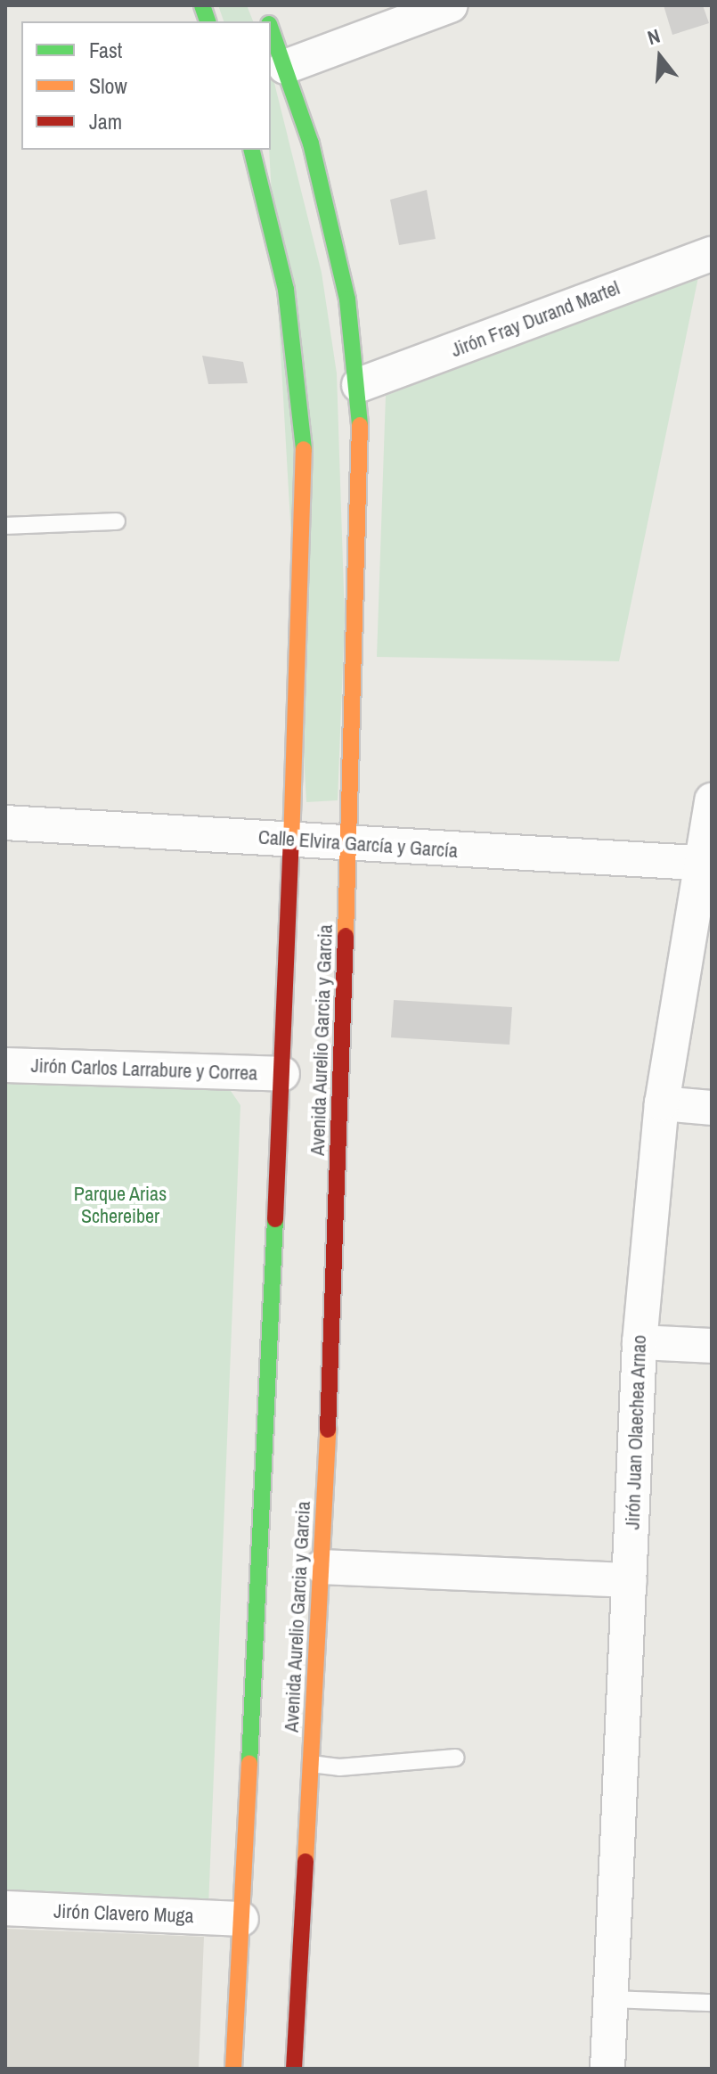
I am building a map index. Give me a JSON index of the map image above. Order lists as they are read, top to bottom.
{
  "streets": {
    "main road": ["Avenida Aurelio Garcia y Garcia"],
    "street": [
      "Jirón Fray Durand Martel",
      "Calle Elvira García y García",
      "Jirón Carlos Larrabure y Correa",
      "Jirón Juan Olaechea Arnao",
      "Jirón Clavero Muga"
    ]
  },
  "crossings": [
    ["Jirón Fray Durand Martel", "Avenida Aurelio Garcia y Garcia"],
    ["Calle Elvira García y García", "Avenida Aurelio Garcia y Garcia"],
    ["Calle Elvira García y García", "Jirón Juan Olaechea Arnao"],
    ["Avenida Aurelio Garcia y Garcia", "Jirón Carlos Larrabure y Correa"],
    ["Avenida Aurelio Garcia y Garcia", "Jirón Clavero Muga"]
  ],
  "parks": ["Parque Arias Schereiber"],
  "legend": ["Fast", "Slow", "Jam"],
  "north": "top"
}
